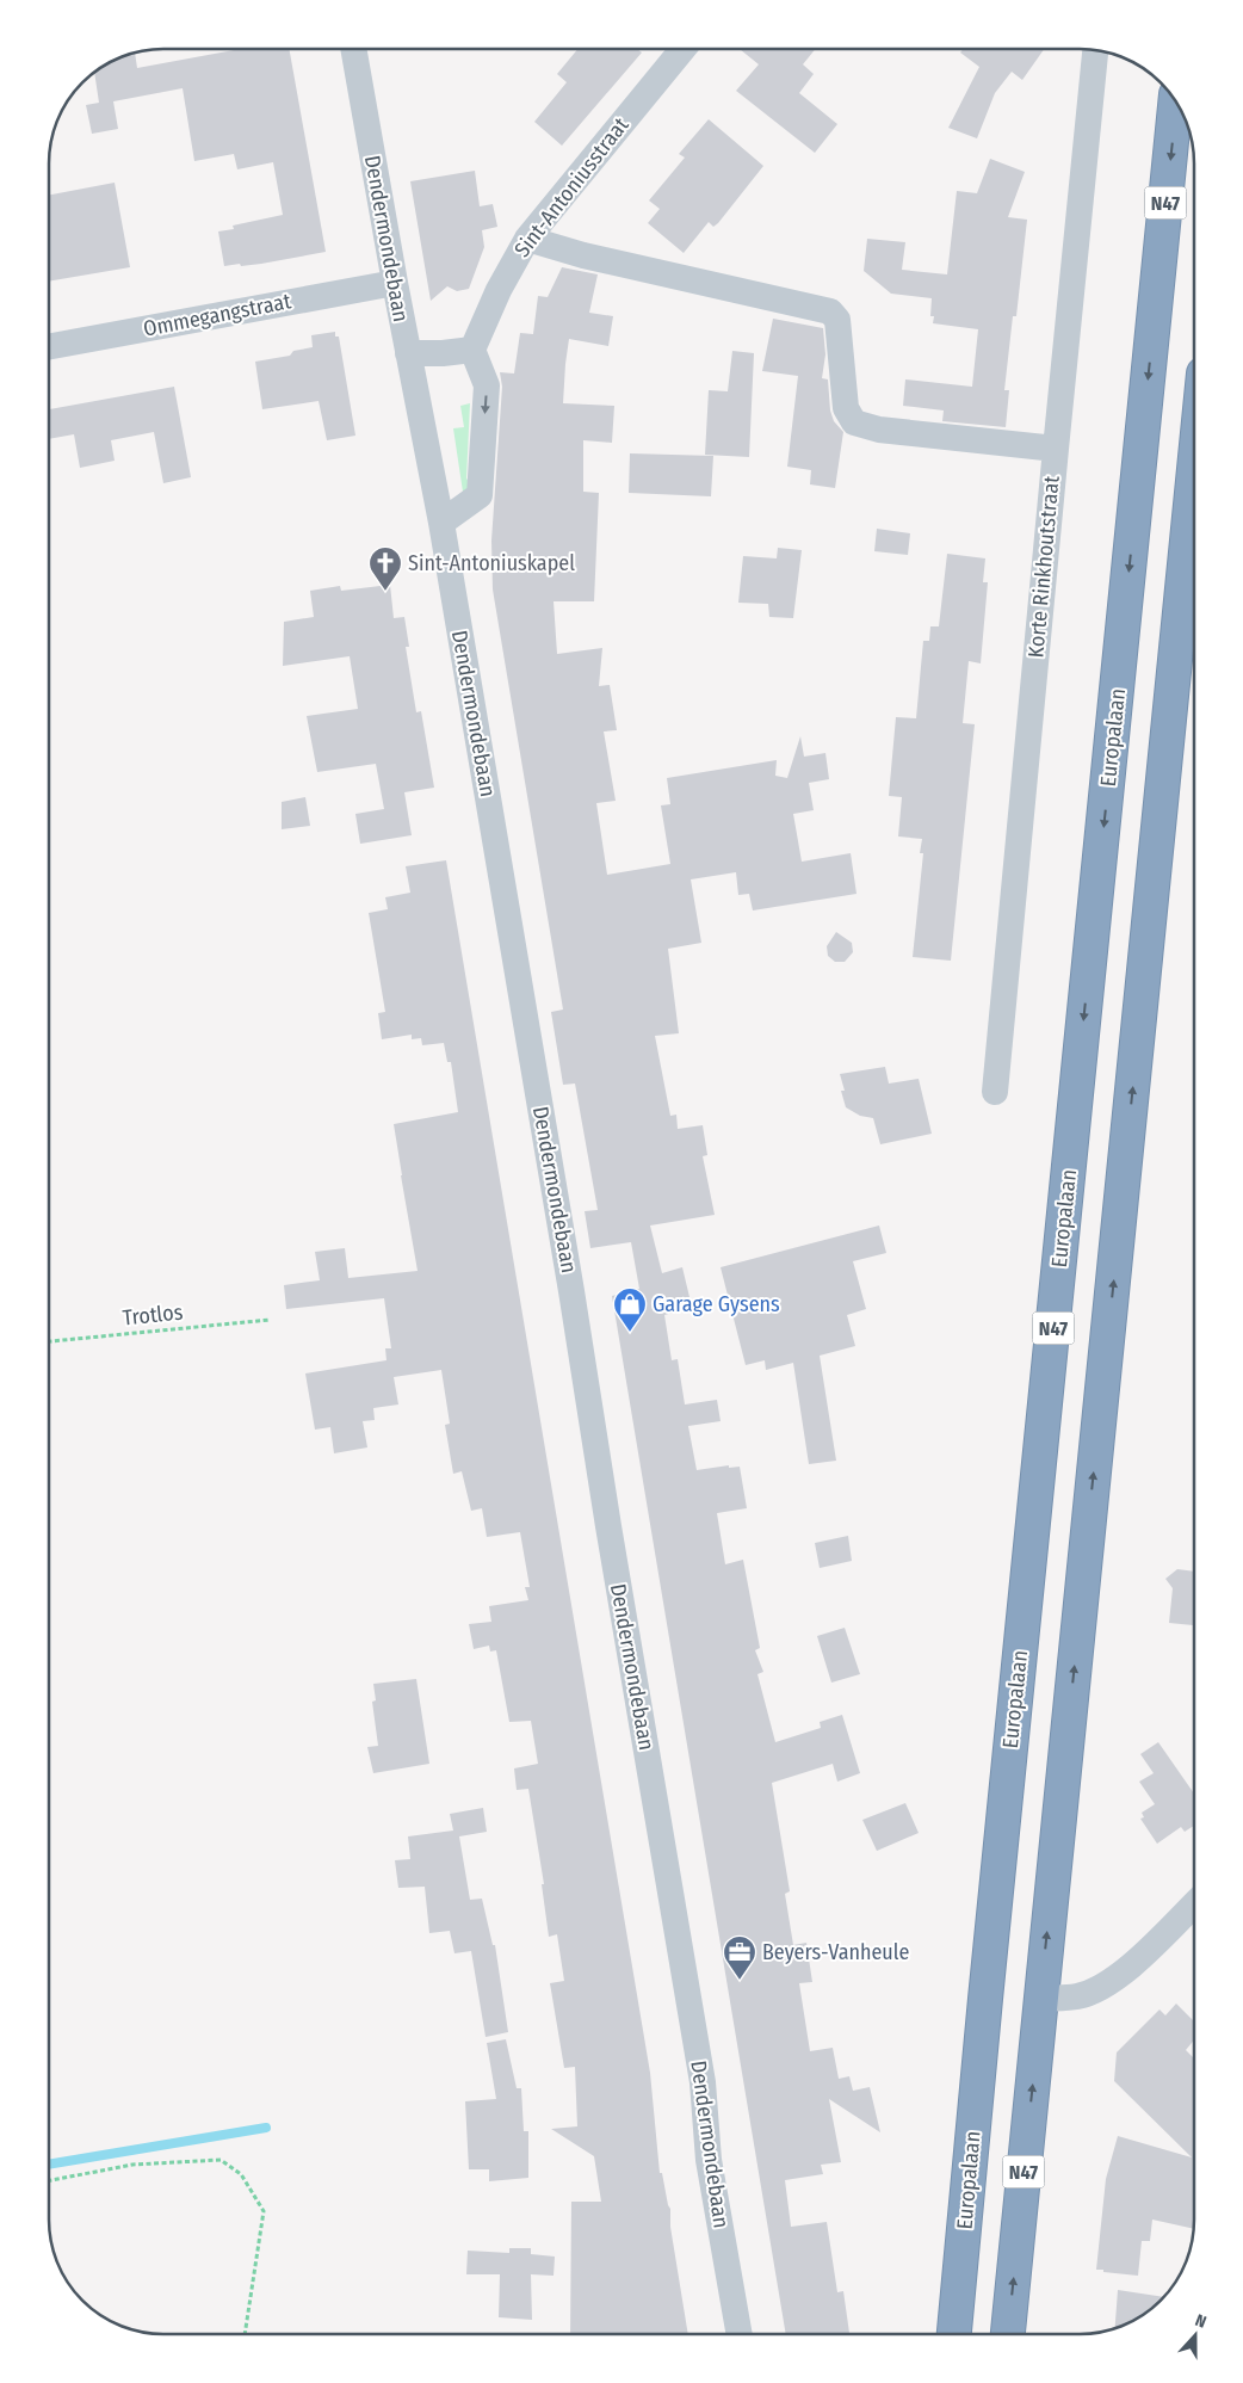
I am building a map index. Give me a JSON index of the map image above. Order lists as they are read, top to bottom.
{
  "streets": {
    "highway": ["N47", "Europalaan"],
    "street": [
      "Sint-Antoniusstraat",
      "Dendermondebaan",
      "Ommegangstraat",
      "Korte Rinkhoutstraat"
    ],
    "path": ["Trotlos"]
  },
  "crossings": [
    ["Dendermondebaan", "Ommegangstraat"]
  ],
  "places": {
    "church": ["Sint-Antoniuskapel"],
    "shop": ["Garage Gysens"],
    "office": ["Beyers-Vanheule"]
  },
  "north": "top"
}
